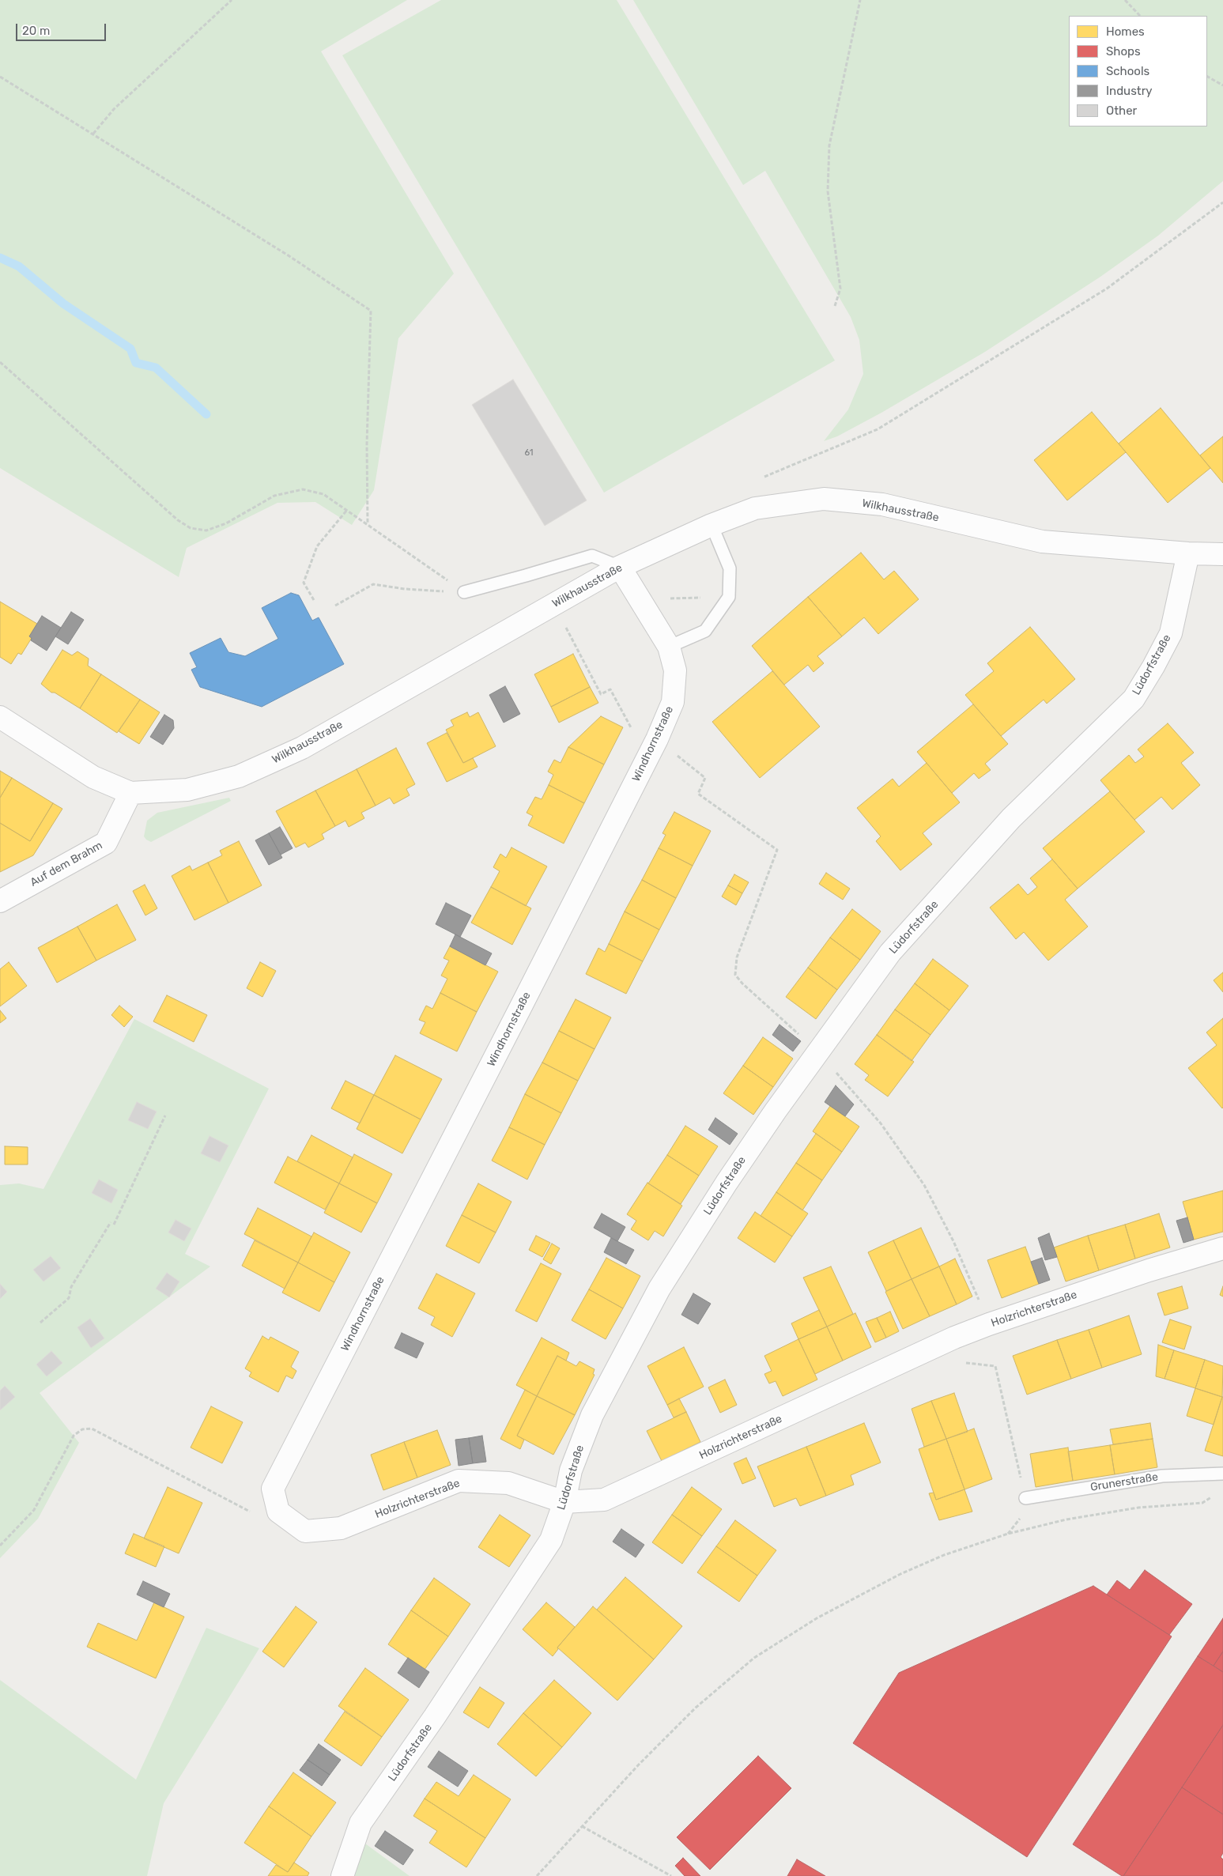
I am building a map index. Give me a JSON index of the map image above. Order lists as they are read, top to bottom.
{
  "streets": {
    "street": [
      "Wilkhausstraße",
      "Lüdorfstraße",
      "Windhornstraße",
      "Auf dem Brahm",
      "Holzrichterstraße"
    ],
    "lane": ["Grunerstraße"]
  },
  "crossings": [
    ["Wilkhausstraße", "Lüdorfstraße"],
    ["Wilkhausstraße", "Windhornstraße"],
    ["Wilkhausstraße", "Auf dem Brahm"],
    ["Lüdorfstraße", "Holzrichterstraße"],
    ["Windhornstraße", "Holzrichterstraße"]
  ],
  "house_numbers": ["61"],
  "legend": [
    "Homes",
    "Shops",
    "Schools",
    "Industry",
    "Other"
  ],
  "scale_bar": "20 m"
}
